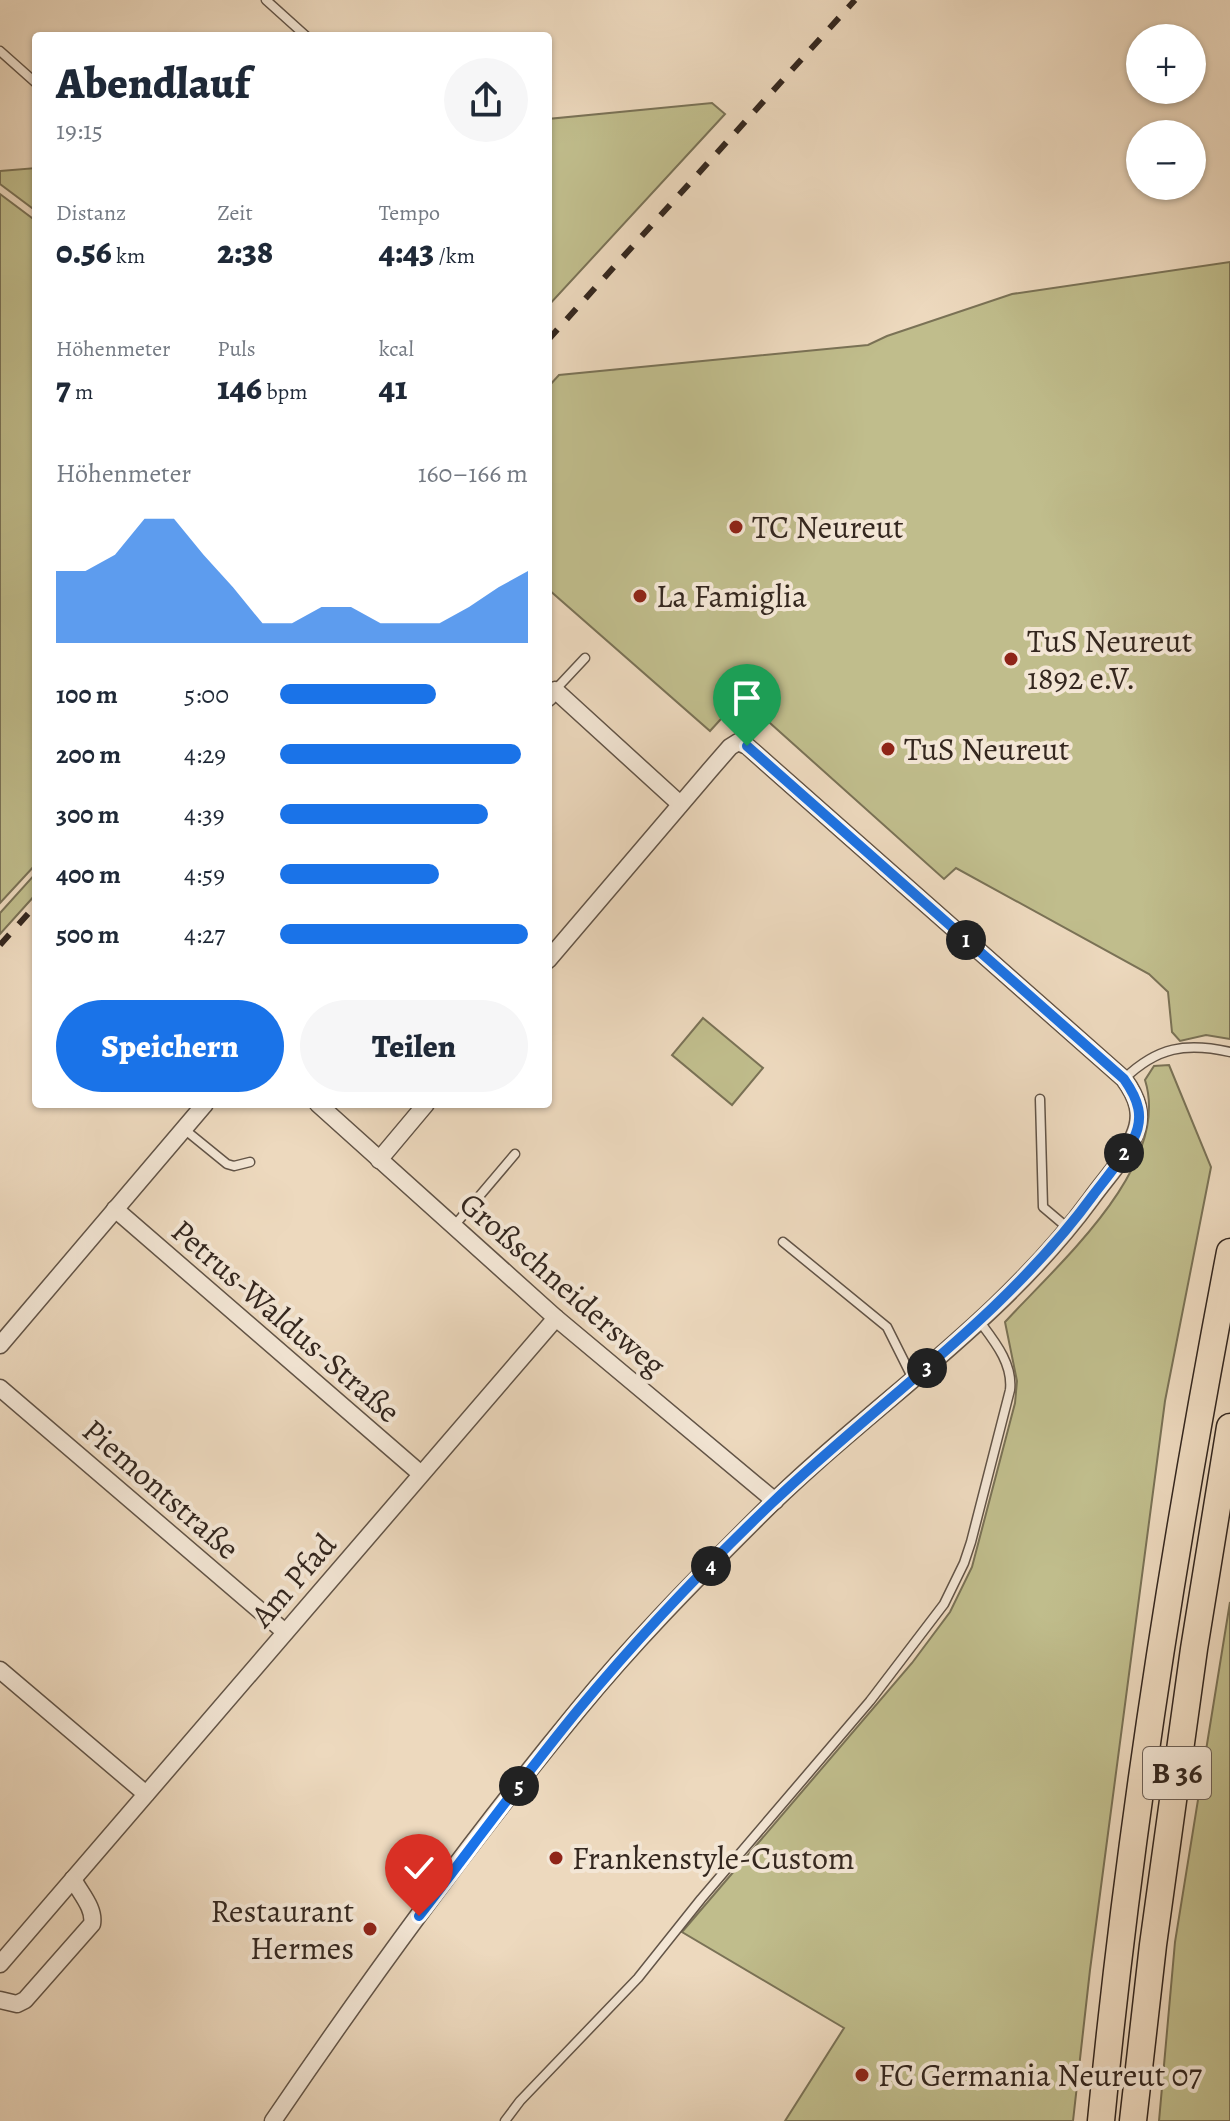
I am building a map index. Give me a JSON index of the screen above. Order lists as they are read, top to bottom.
{
  "streets": {
    "highway": ["B 36"],
    "street": [
      "Großschneidersweg",
      "Petrus-Waldus-Straße",
      "Piemontstraße",
      "Am Pfad"
    ]
  },
  "crossings": [
    ["Großschneidersweg", "Am Pfad"],
    ["Petrus-Waldus-Straße", "Am Pfad"],
    ["Piemontstraße", "Am Pfad"]
  ],
  "places": [
    "TC Neureut",
    "La Famiglia",
    "TuS Neureut 1892 e.V.",
    "TuS Neureut",
    "Frankenstyle-Custom",
    "Restaurant Hermes",
    "FC Germania Neureut 07"
  ],
  "page": {
    "map_buttons": ["+", "−"],
    "heading": ["Abendlauf", "19:15"],
    "stats": [
      ["Distanz", "0.56 km"],
      ["Zeit", "2:38"],
      ["Tempo", "4:43 /km"],
      ["Höhenmeter", "7 m"],
      ["Puls", "146 bpm"],
      ["kcal", "41"]
    ],
    "chart": ["Höhenmeter", "160–166 m"],
    "list": [
      {
        "name": "100 m",
        "note": "5:00"
      },
      {
        "name": "200 m",
        "note": "4:29"
      },
      {
        "name": "300 m",
        "note": "4:39"
      },
      {
        "name": "400 m",
        "note": "4:59"
      },
      {
        "name": "500 m",
        "note": "4:27"
      }
    ],
    "pins": [
      "1",
      "2",
      "3",
      "4",
      "5"
    ],
    "buttons": ["Speichern", "Teilen"]
  }
}
